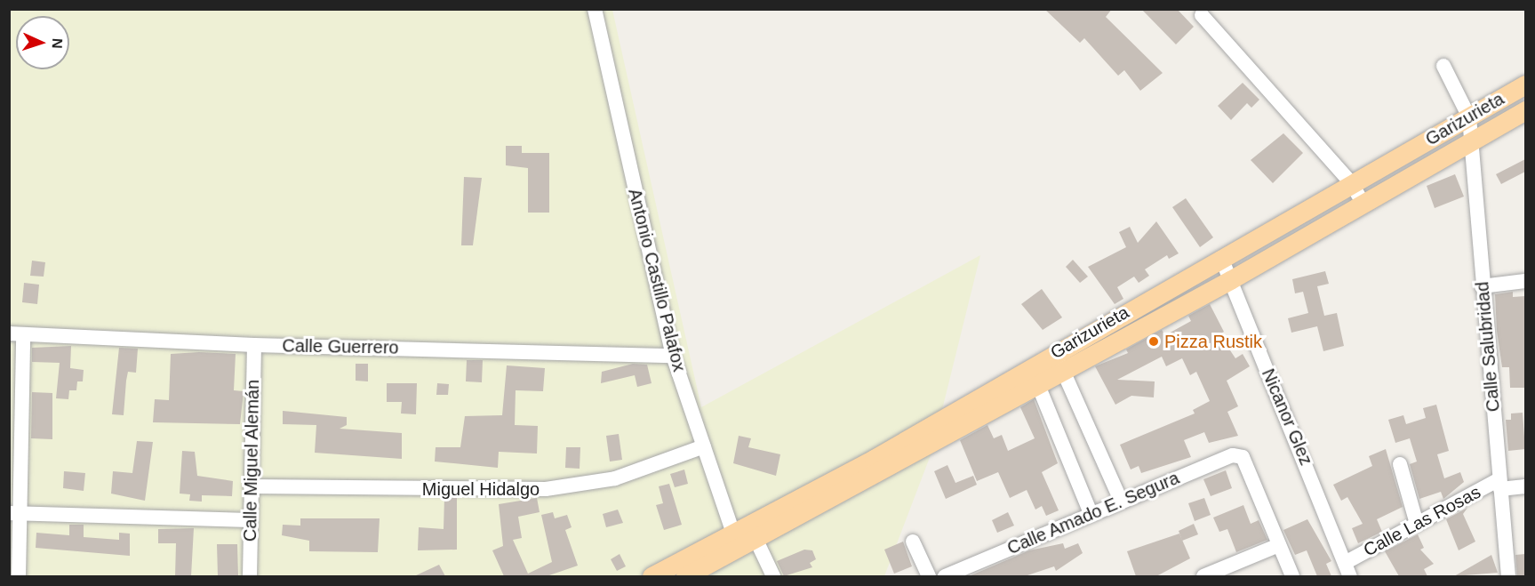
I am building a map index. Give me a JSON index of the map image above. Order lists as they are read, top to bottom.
{
  "streets": {
    "main road": ["Garizurieta"],
    "street": [
      "Antonio Castillo Palafox",
      "Calle Guerrero",
      "Calle Salubridad",
      "Nicanor Glez",
      "Calle Miguel Alemán",
      "Miguel Hidalgo",
      "Calle Amado E. Segura",
      "Calle Las Rosas"
    ]
  },
  "crossings": [
    ["Garizurieta", "Antonio Castillo Palafox"],
    ["Garizurieta", "Calle Salubridad"],
    ["Garizurieta", "Nicanor Glez"],
    ["Antonio Castillo Palafox", "Calle Guerrero"],
    ["Antonio Castillo Palafox", "Miguel Hidalgo"],
    ["Calle Guerrero", "Calle Miguel Alemán"],
    ["Calle Salubridad", "Calle Las Rosas"],
    ["Nicanor Glez", "Calle Las Rosas"],
    ["Calle Miguel Alemán", "Miguel Hidalgo"]
  ],
  "places": ["Pizza Rustik"],
  "north": "right"
}
